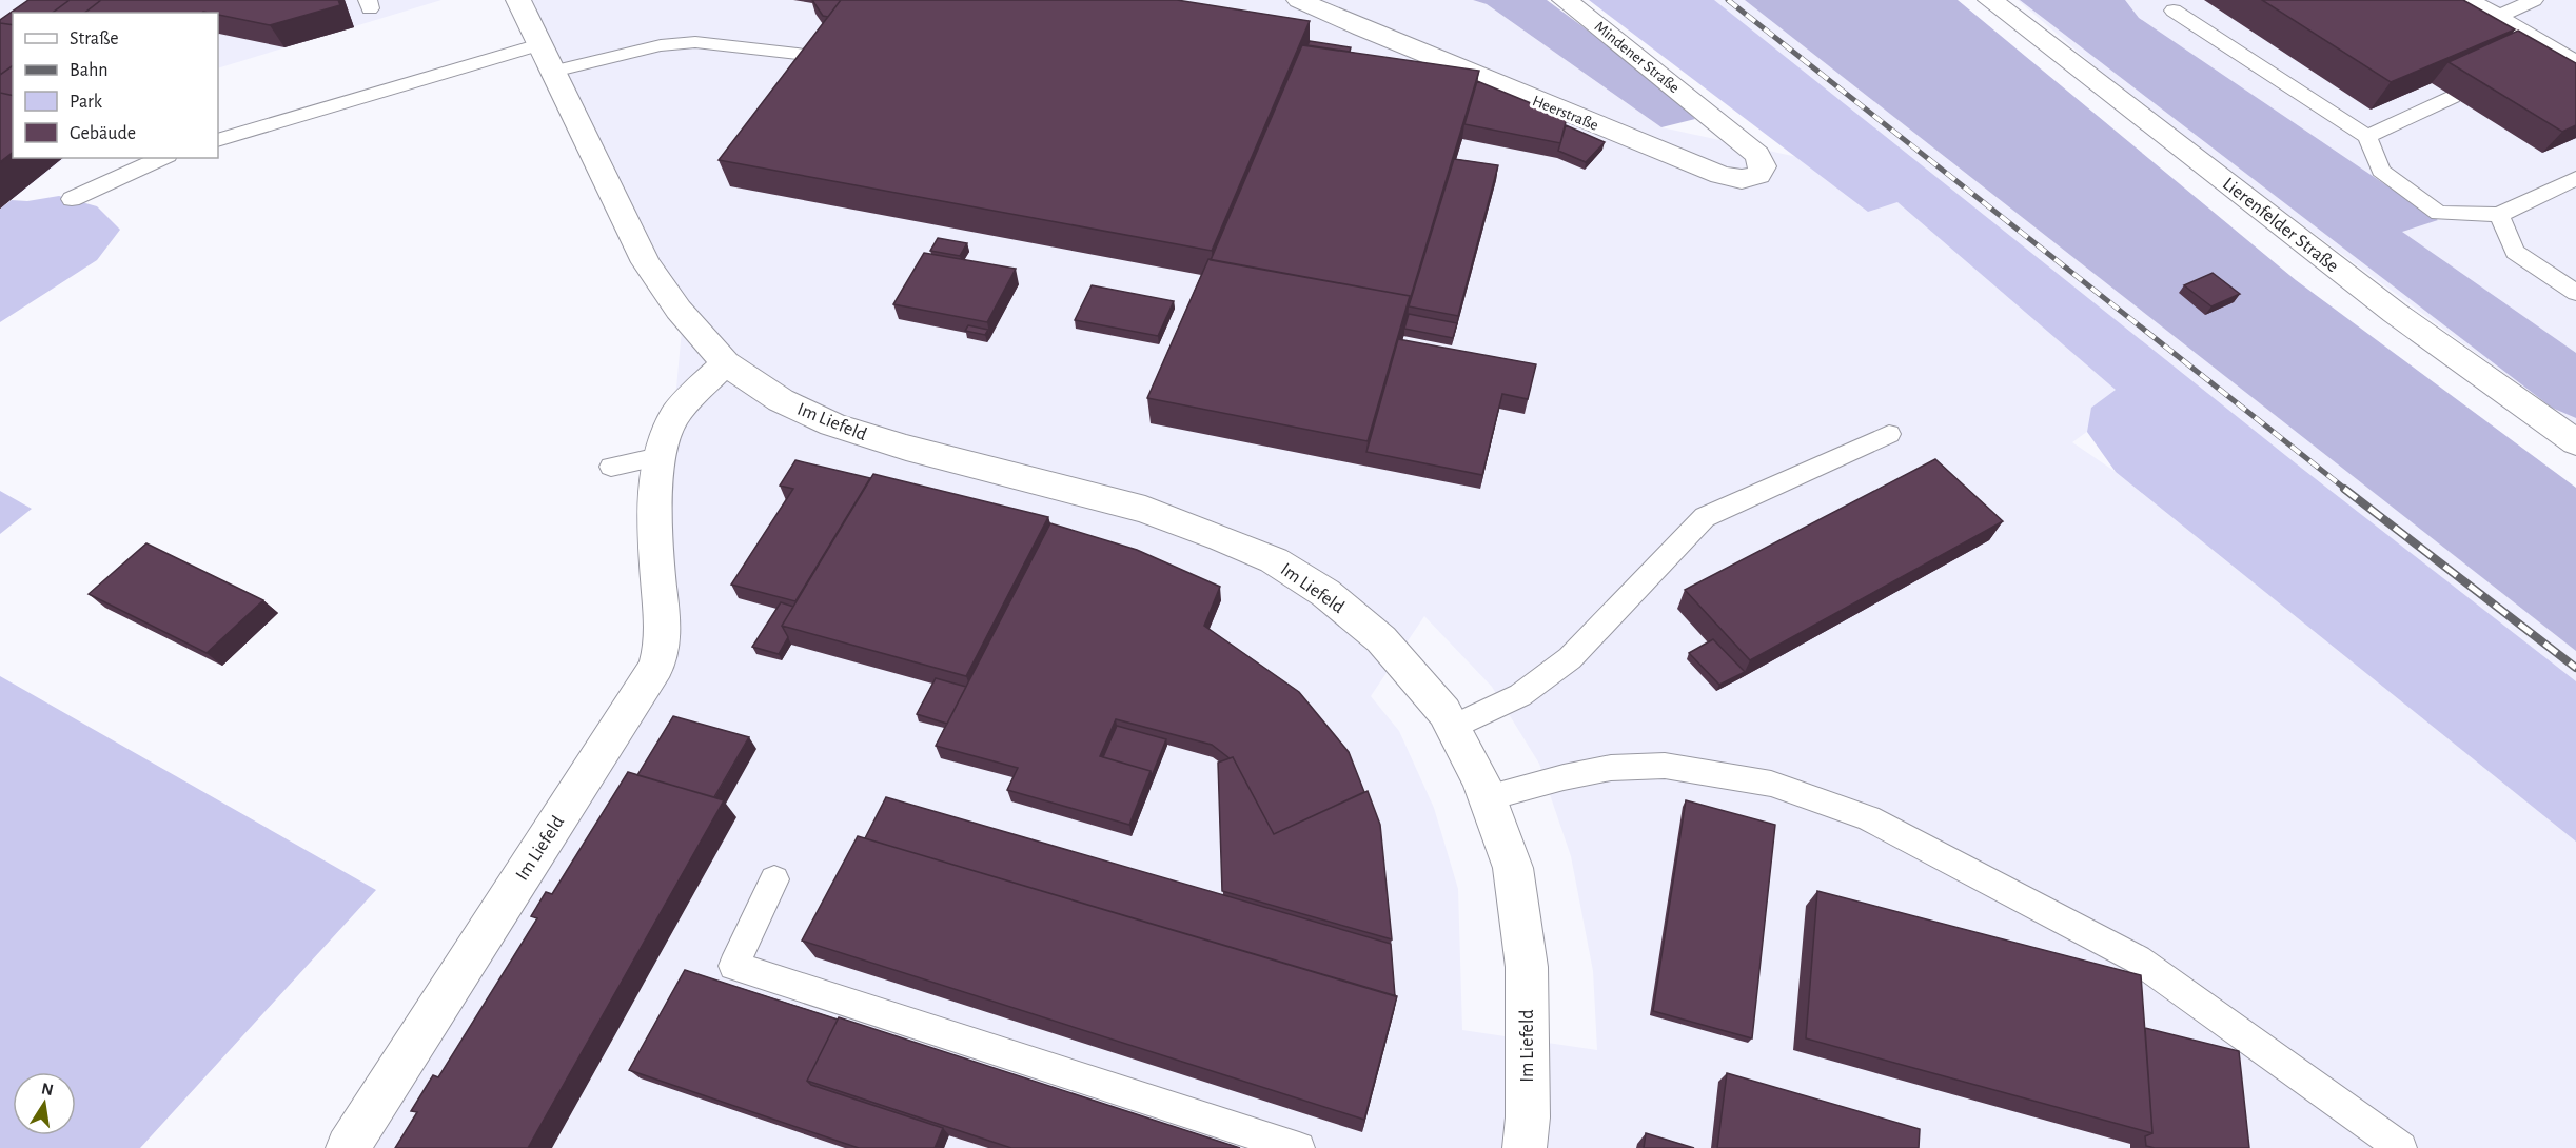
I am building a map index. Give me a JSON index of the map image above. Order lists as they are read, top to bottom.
{
  "streets": {
    "street": [
      "Mindener Straße",
      "Heerstraße",
      "Lierenfelder Straße",
      "Im Liefeld"
    ]
  },
  "crossings": [
    ["Mindener Straße", "Heerstraße"]
  ],
  "legend": [
    "Straße",
    "Bahn",
    "Park",
    "Gebäude"
  ],
  "north": "top"
}
